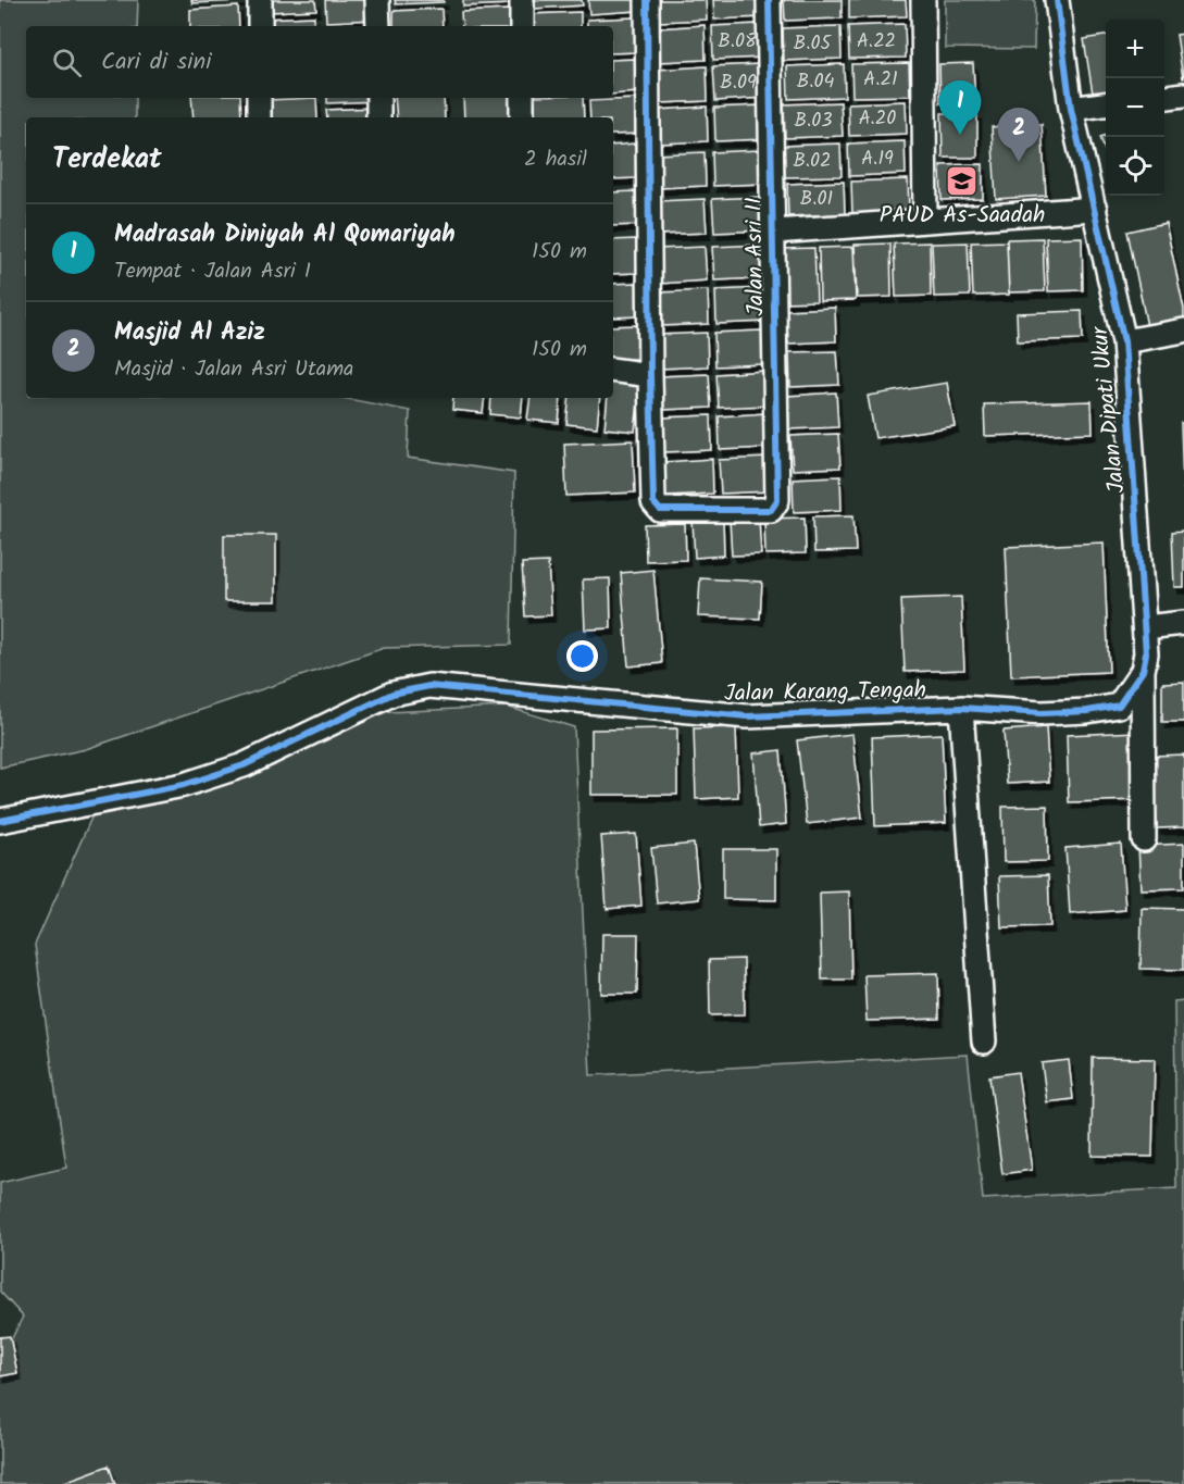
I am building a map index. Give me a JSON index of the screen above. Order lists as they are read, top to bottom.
{
  "streets": {
    "street": ["Jalan Asri II", "Jalan Dipati Ukur", "Jalan Karang Tengah"]
  },
  "crossings": [
    ["Jalan Dipati Ukur", "Jalan Karang Tengah"]
  ],
  "places": {
    "school or university": ["PAUD As-Saadah"]
  },
  "house_numbers": [
    "B.08",
    "A.22",
    "B.05",
    "A.21",
    "B.04",
    "B.09",
    "A.20",
    "B.03",
    "A.19",
    "B.02",
    "B.01"
  ],
  "page": {
    "map_buttons": ["+", "−"],
    "search": "Cari di sini",
    "pins": ["1", "2"],
    "heading": ["Terdekat", "2 hasil"],
    "list": [
      {
        "mark": "1",
        "name": "Madrasah Diniyah Al Qomariyah",
        "note": "Tempat · Jalan Asri I",
        "value": "150 m"
      },
      {
        "mark": "2",
        "name": "Masjid Al Aziz",
        "note": "Masjid · Jalan Asri Utama",
        "value": "150 m"
      }
    ]
  }
}
